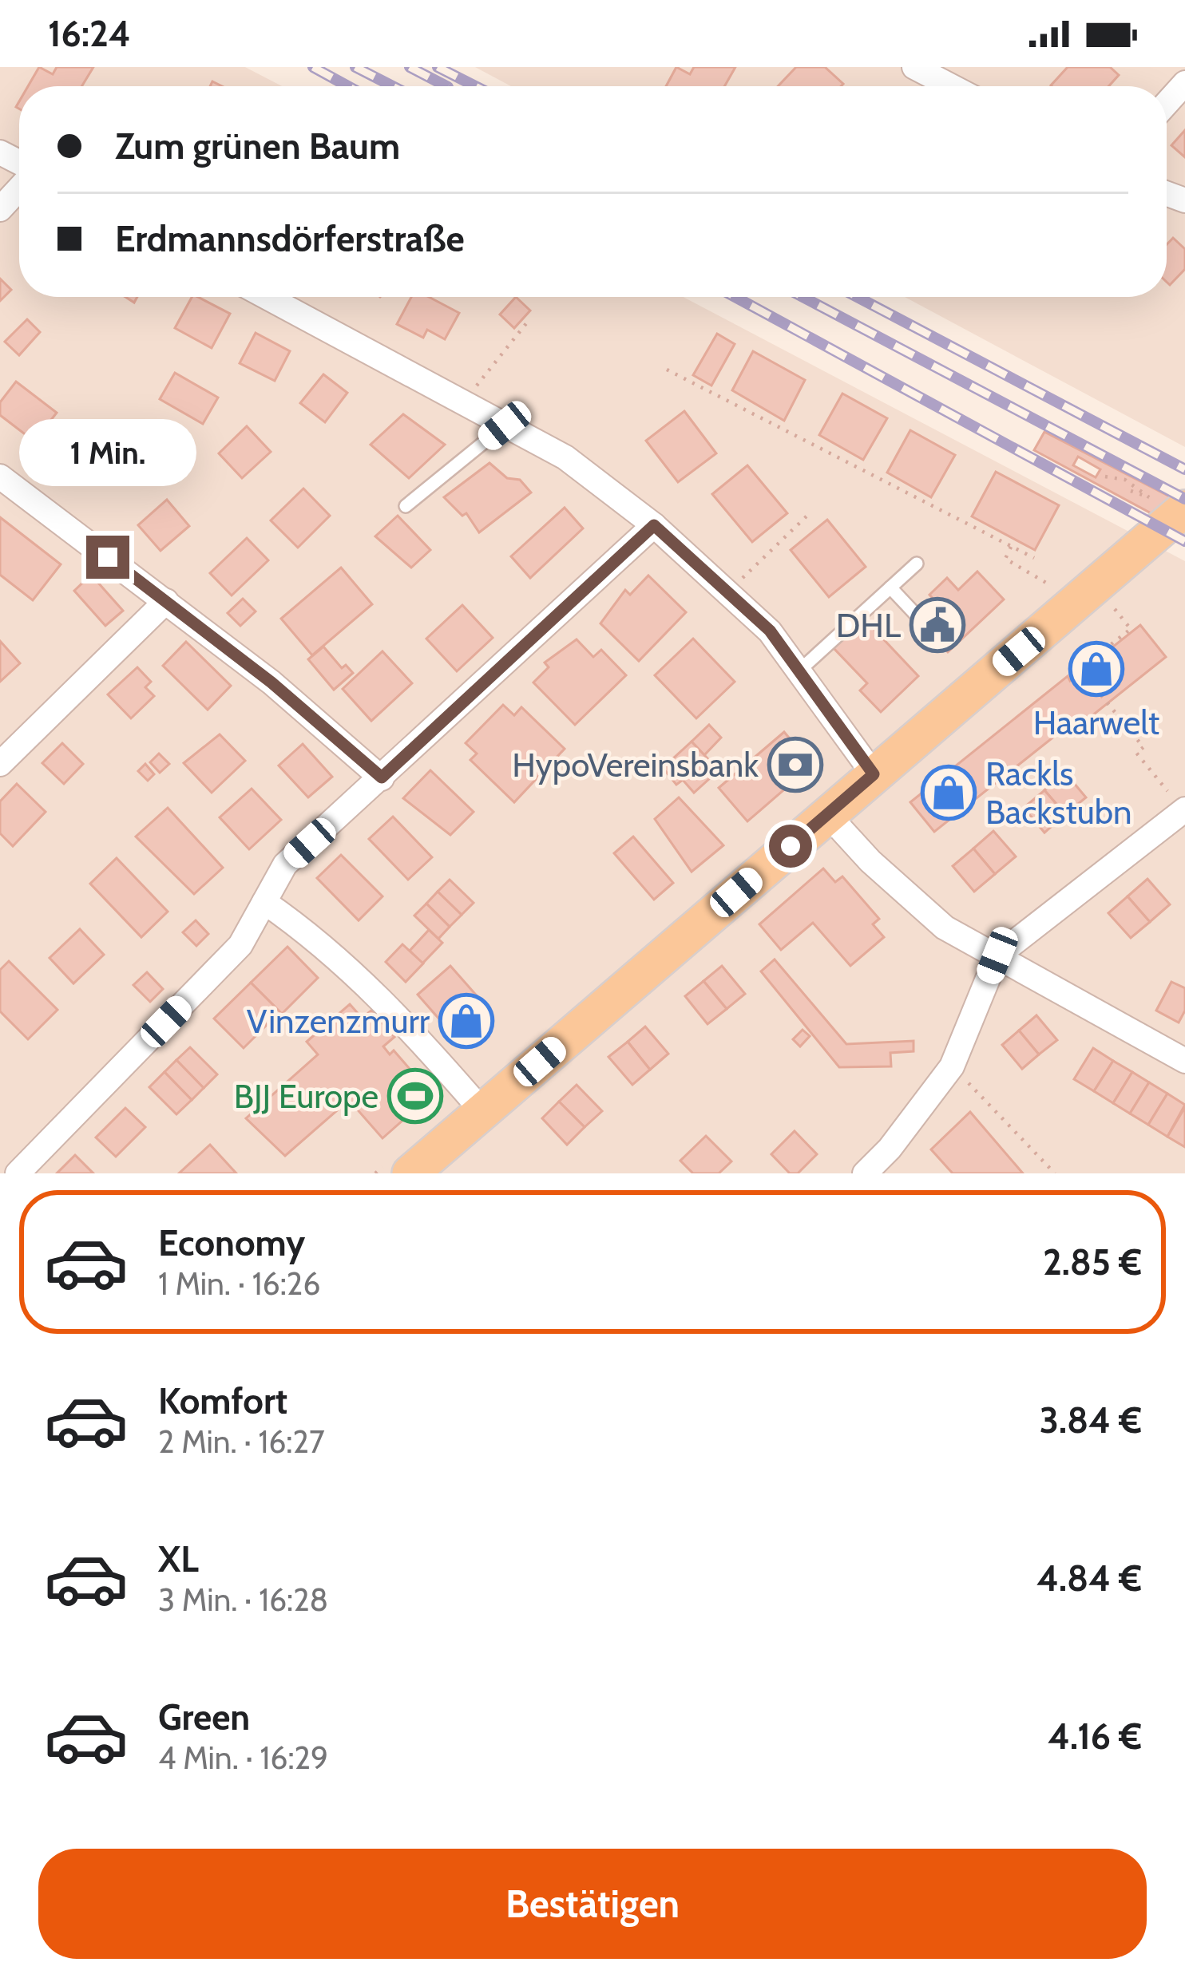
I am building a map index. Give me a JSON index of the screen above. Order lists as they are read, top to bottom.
{
  "places": {
    "public building": ["DHL"],
    "shop": ["Haarwelt", "Rackls Backstubn", "Vinzenzmurr"],
    "bank": ["HypoVereinsbank"],
    "sports": ["BJJ Europe"]
  },
  "page": {
    "status": "16:24",
    "banner": ["Zum grünen Baum", "Erdmannsdörferstraße"],
    "bubble": "1 Min.",
    "list": [
      {
        "name": "Economy",
        "note": "1 Min. · 16:26",
        "value": "2.85 €"
      },
      {
        "name": "Komfort",
        "note": "2 Min. · 16:27",
        "value": "3.84 €"
      },
      {
        "name": "XL",
        "note": "3 Min. · 16:28",
        "value": "4.84 €"
      },
      {
        "name": "Green",
        "note": "4 Min. · 16:29",
        "value": "4.16 €"
      }
    ],
    "buttons": "Bestätigen"
  }
}
